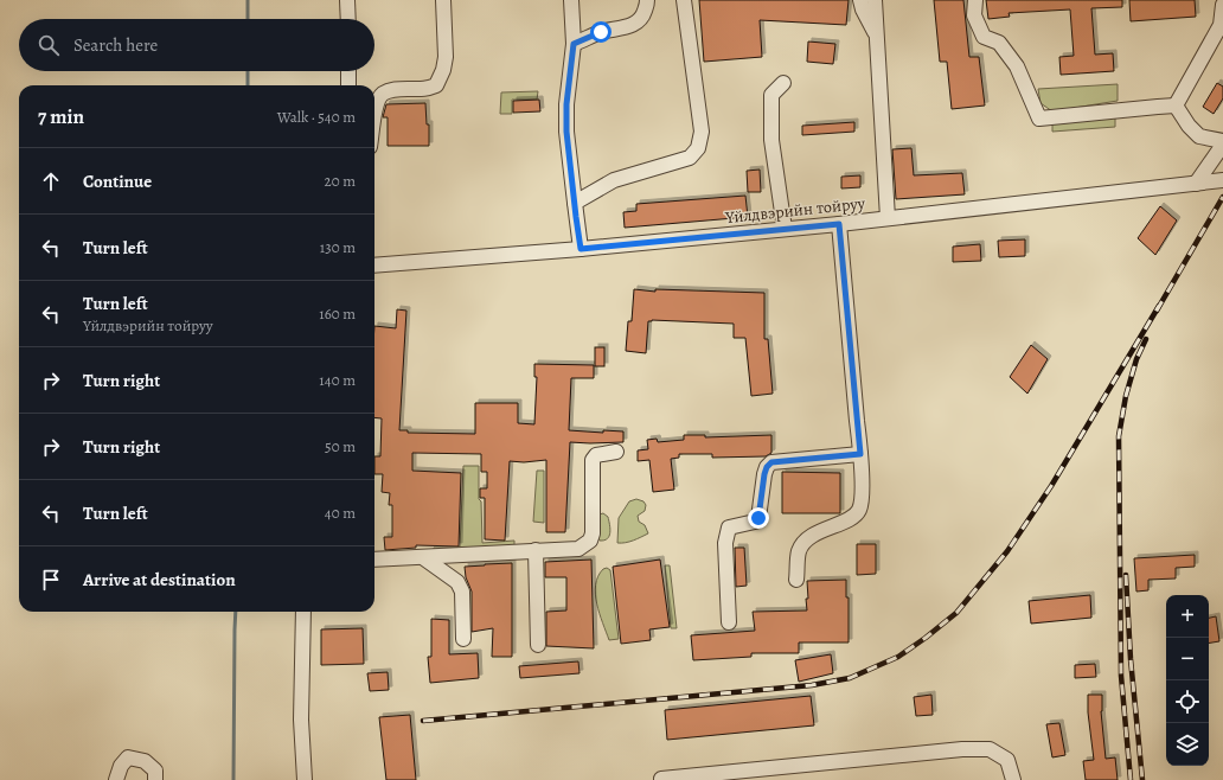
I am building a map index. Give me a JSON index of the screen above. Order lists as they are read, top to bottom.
{
  "streets": {
    "lane": ["Үйлдвэрийн тойруу"]
  },
  "page": {
    "search": "Search here",
    "heading": ["7 min", "Walk · 540 m"],
    "list": [
      ["Continue", "20 m"],
      ["Turn left", "130 m"],
      ["Turn left", "Үйлдвэрийн тойруу", "160 m"],
      ["Turn right", "140 m"],
      ["Turn right", "50 m"],
      ["Turn left", "40 m"],
      "Arrive at destination"
    ],
    "map_buttons": ["+", "−"]
  }
}
